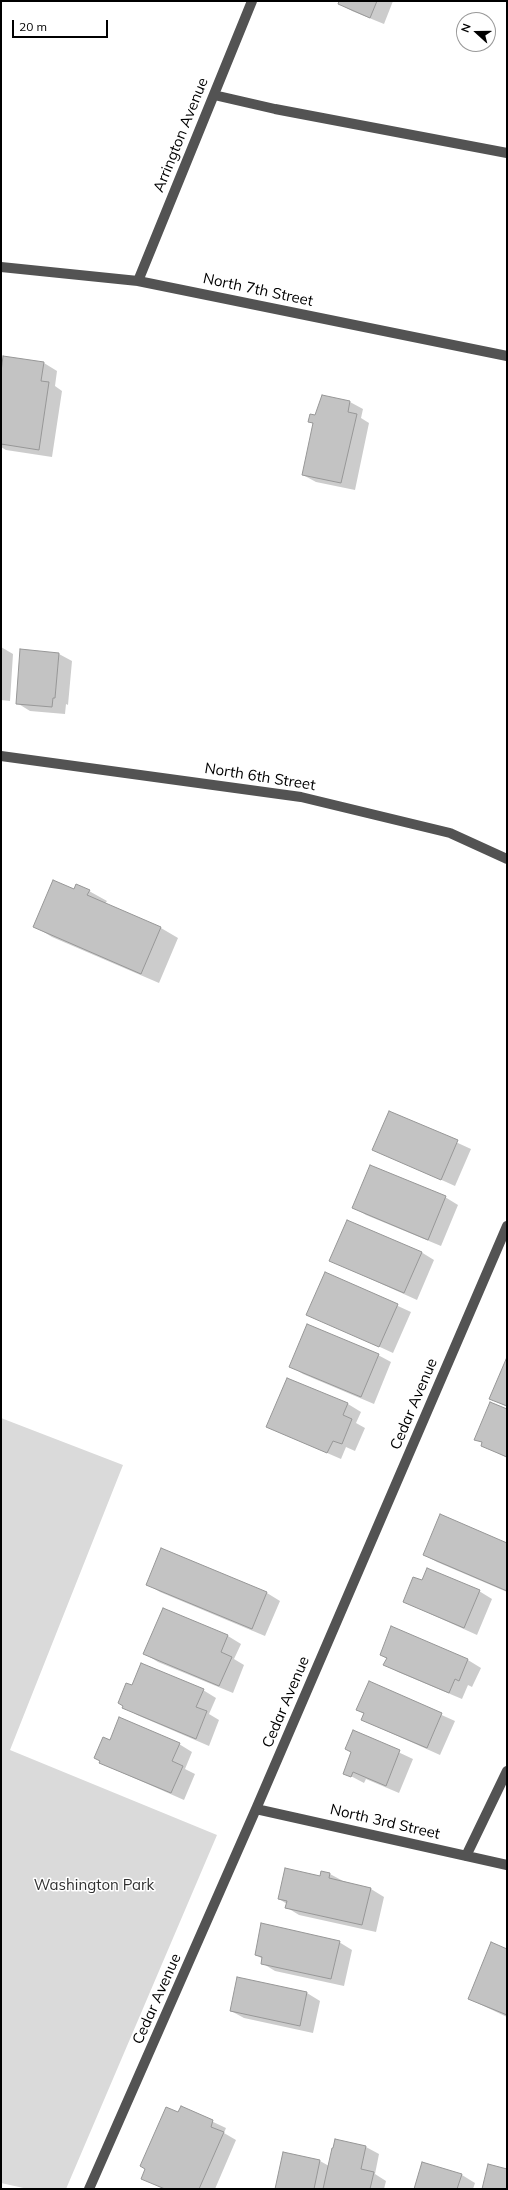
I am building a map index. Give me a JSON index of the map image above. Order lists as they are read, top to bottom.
{
  "streets": {
    "street": [
      "Arrington Avenue",
      "North 7th Street",
      "North 6th Street",
      "Cedar Avenue",
      "North 3rd Street"
    ]
  },
  "crossings": [
    ["Arrington Avenue", "North 7th Street"],
    ["Cedar Avenue", "North 3rd Street"]
  ],
  "parks": ["Washington Park"],
  "scale_bar": "20 m",
  "north": "left"
}
